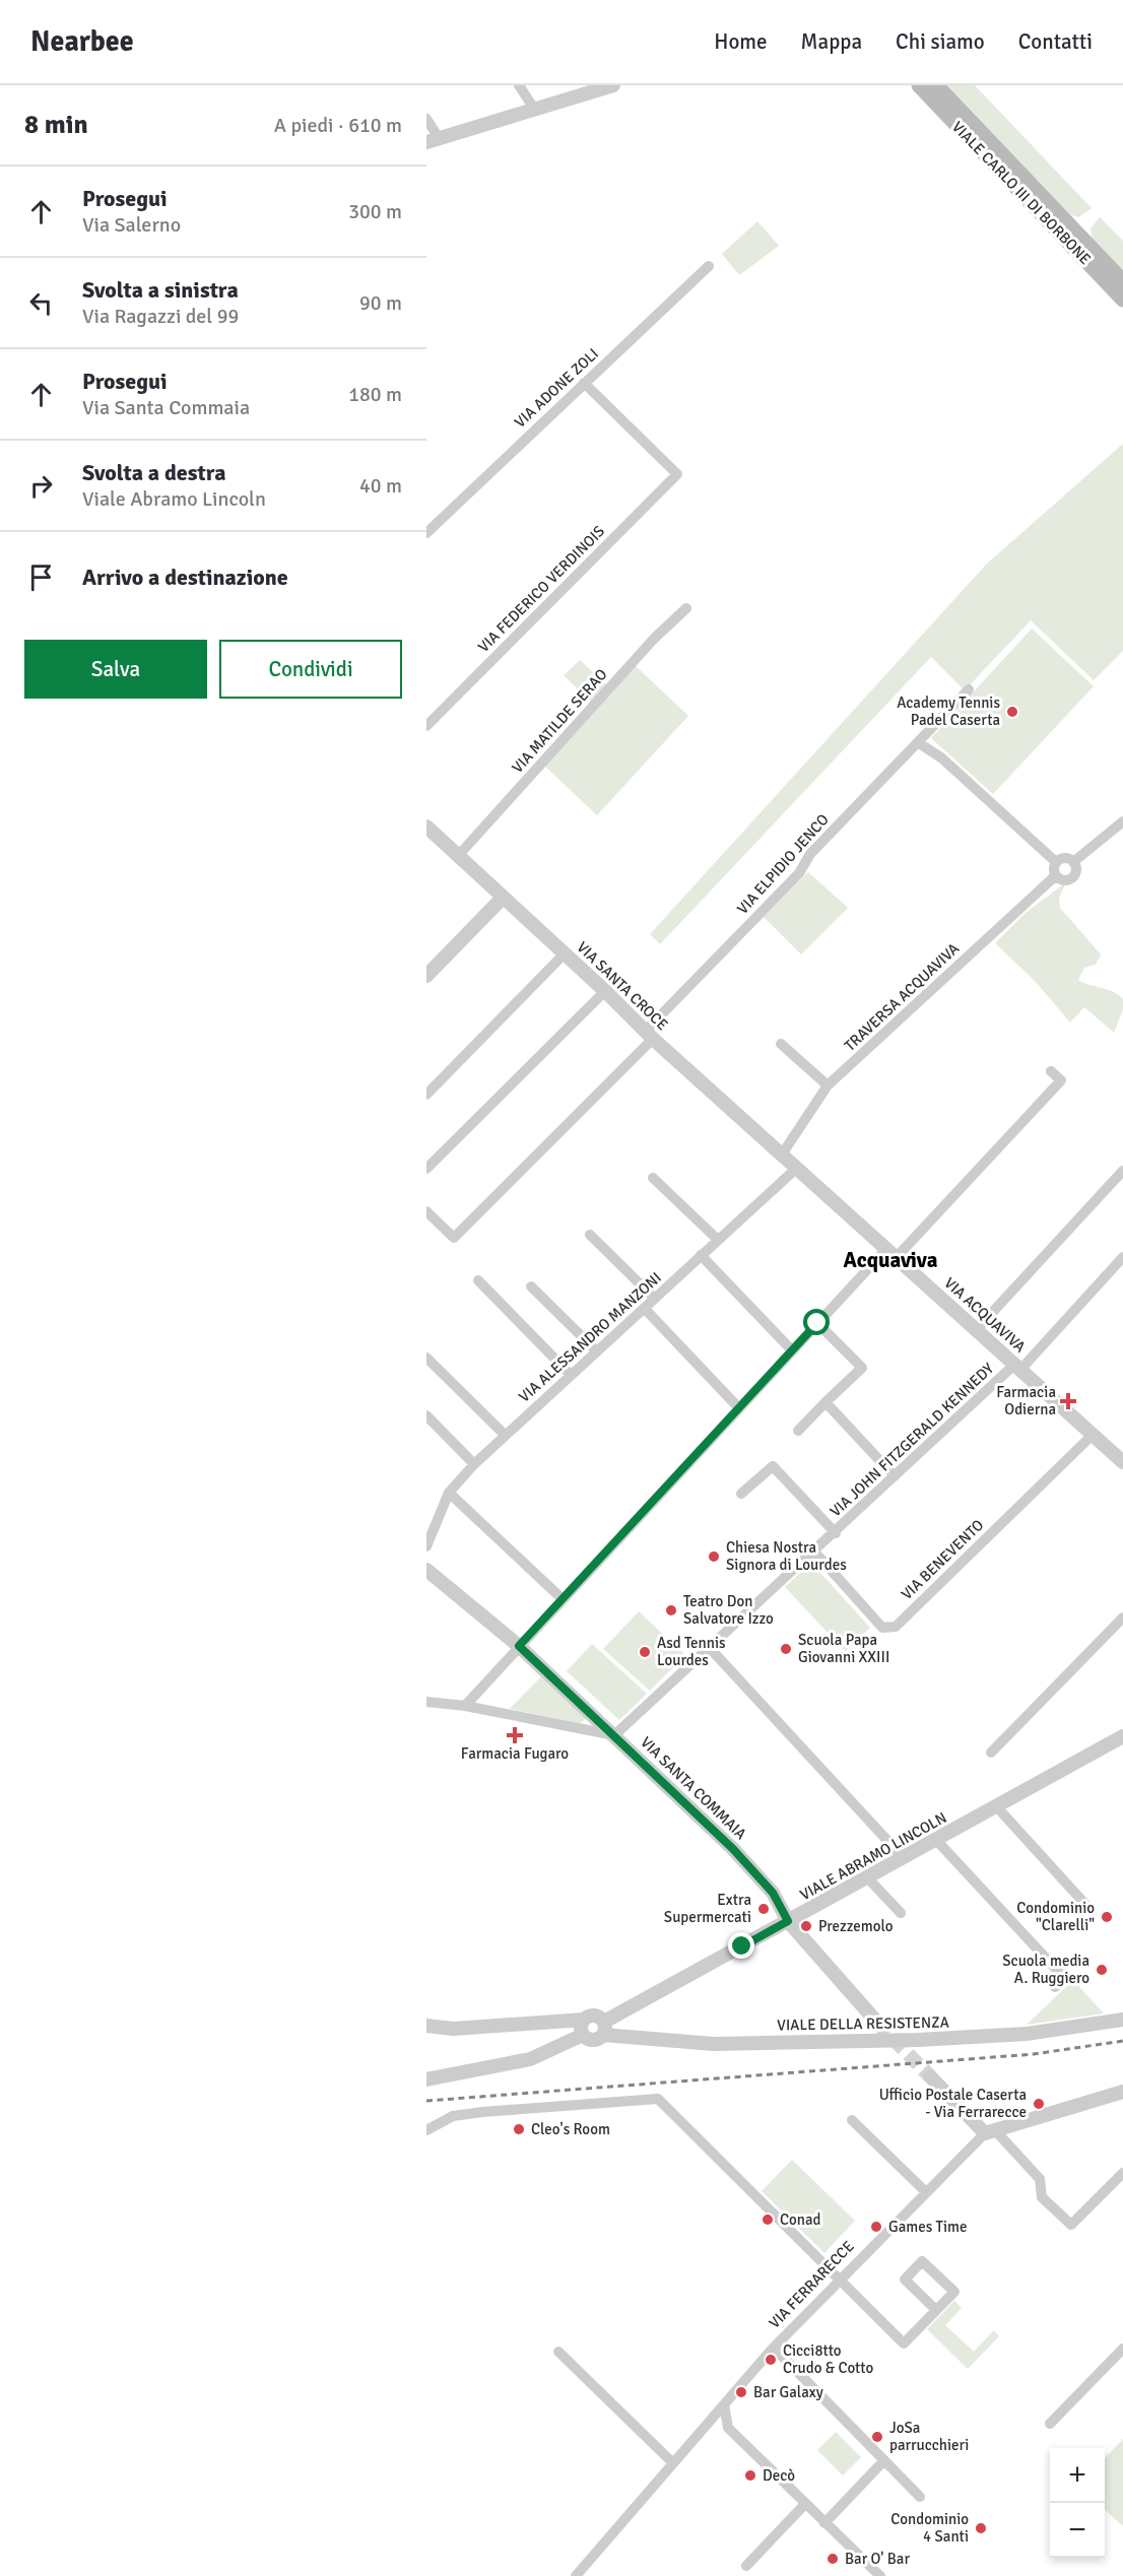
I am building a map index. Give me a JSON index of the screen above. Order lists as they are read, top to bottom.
{
  "streets": {
    "main road": ["VIALE CARLO III DI BORBONE"],
    "street": [
      "VIA ADONE ZOLI",
      "VIA FEDERICO VERDINOIS",
      "VIA MATILDE SERAO",
      "VIA ELPIDIO JENCO",
      "VIA SANTA CROCE",
      "TRAVERSA ACQUAVIVA",
      "VIA ACQUAVIVA",
      "VIA ALESSANDRO MANZONI",
      "VIA JOHN FITZGERALD KENNEDY",
      "VIA BENEVENTO",
      "VIA SANTA COMMAIA",
      "VIALE ABRAMO LINCOLN",
      "VIALE DELLA RESISTENZA",
      "VIA FERRARECCE"
    ]
  },
  "crossings": [
    ["VIA ADONE ZOLI", "VIA FEDERICO VERDINOIS"],
    ["VIA MATILDE SERAO", "VIA SANTA CROCE"],
    ["VIA ELPIDIO JENCO", "VIA SANTA CROCE"],
    ["VIA SANTA CROCE", "TRAVERSA ACQUAVIVA"],
    ["VIA SANTA CROCE", "VIA ACQUAVIVA"],
    ["VIA SANTA CROCE", "VIA ALESSANDRO MANZONI"],
    ["VIA ACQUAVIVA", "VIA ALESSANDRO MANZONI"],
    ["VIA ACQUAVIVA", "VIA JOHN FITZGERALD KENNEDY"],
    ["VIA ACQUAVIVA", "VIA BENEVENTO"],
    ["VIA JOHN FITZGERALD KENNEDY", "VIA BENEVENTO"],
    ["VIA JOHN FITZGERALD KENNEDY", "VIA SANTA COMMAIA"],
    ["VIA SANTA COMMAIA", "VIALE ABRAMO LINCOLN"],
    ["VIALE ABRAMO LINCOLN", "VIALE DELLA RESISTENZA"]
  ],
  "districts": ["Acquaviva"],
  "places": {
    "other": [
      "Academy Tennis Padel Caserta",
      "Chiesa Nostra Signora di Lourdes",
      "Teatro Don Salvatore Izzo",
      "Scuola Papa Giovanni XXIII",
      "Asd Tennis Lourdes",
      "Extra Supermercati",
      "Condominio \"Clarelli\"",
      "Prezzemolo",
      "Scuola media A. Ruggiero",
      "Ufficio Postale Caserta - Via Ferrarecce",
      "Cleo's Room",
      "Conad",
      "Games Time",
      "Cicci8tto Crudo & Cotto",
      "Bar Galaxy",
      "JoSa parrucchieri",
      "Decò",
      "Condominio 4 Santi",
      "Bar O' Bar"
    ],
    "health": ["Farmacia Odierna", "Farmacia Fugaro"]
  },
  "page": {
    "header": "Nearbee",
    "nav": [
      "Home",
      "Mappa",
      "Chi siamo",
      "Contatti"
    ],
    "heading": ["8 min", "A piedi · 610 m"],
    "list": [
      ["Prosegui", "Via Salerno", "300 m"],
      ["Svolta a sinistra", "Via Ragazzi del 99", "90 m"],
      ["Prosegui", "Via Santa Commaia", "180 m"],
      ["Svolta a destra", "Viale Abramo Lincoln", "40 m"],
      "Arrivo a destinazione"
    ],
    "buttons": ["Salva", "Condividi"],
    "map_buttons": ["+", "−"]
  }
}
